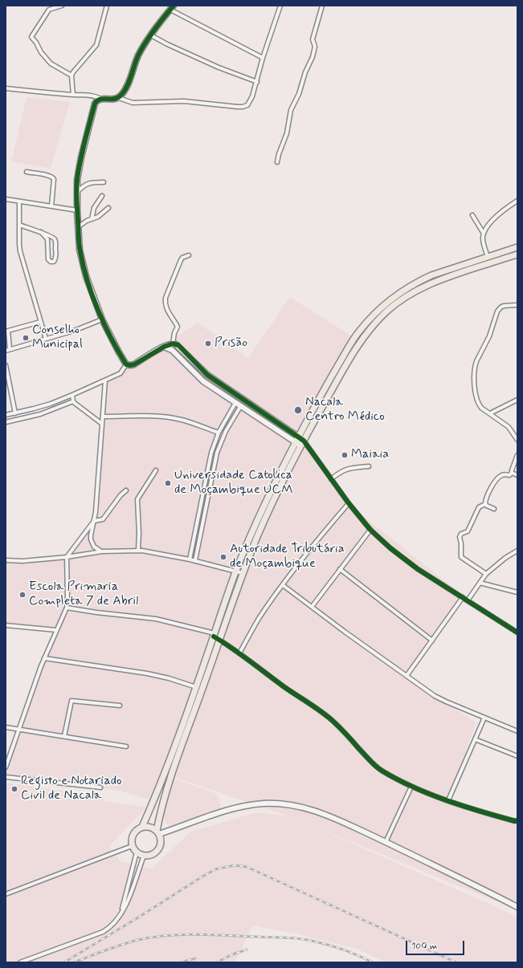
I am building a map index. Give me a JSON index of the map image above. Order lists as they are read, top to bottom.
{
  "places": [
    "Conselho Municipal",
    "Prisão",
    "Nacala Centro Médico",
    "Maiaia",
    "Universidade Catolica de Moçambique UCM",
    "Autoridade Tributária de Moçambique",
    "Escola Primaria Completa 7 de Abril",
    "Registo e Notariado Civil de Nacala"
  ],
  "scale_bar": "100 m"
}
